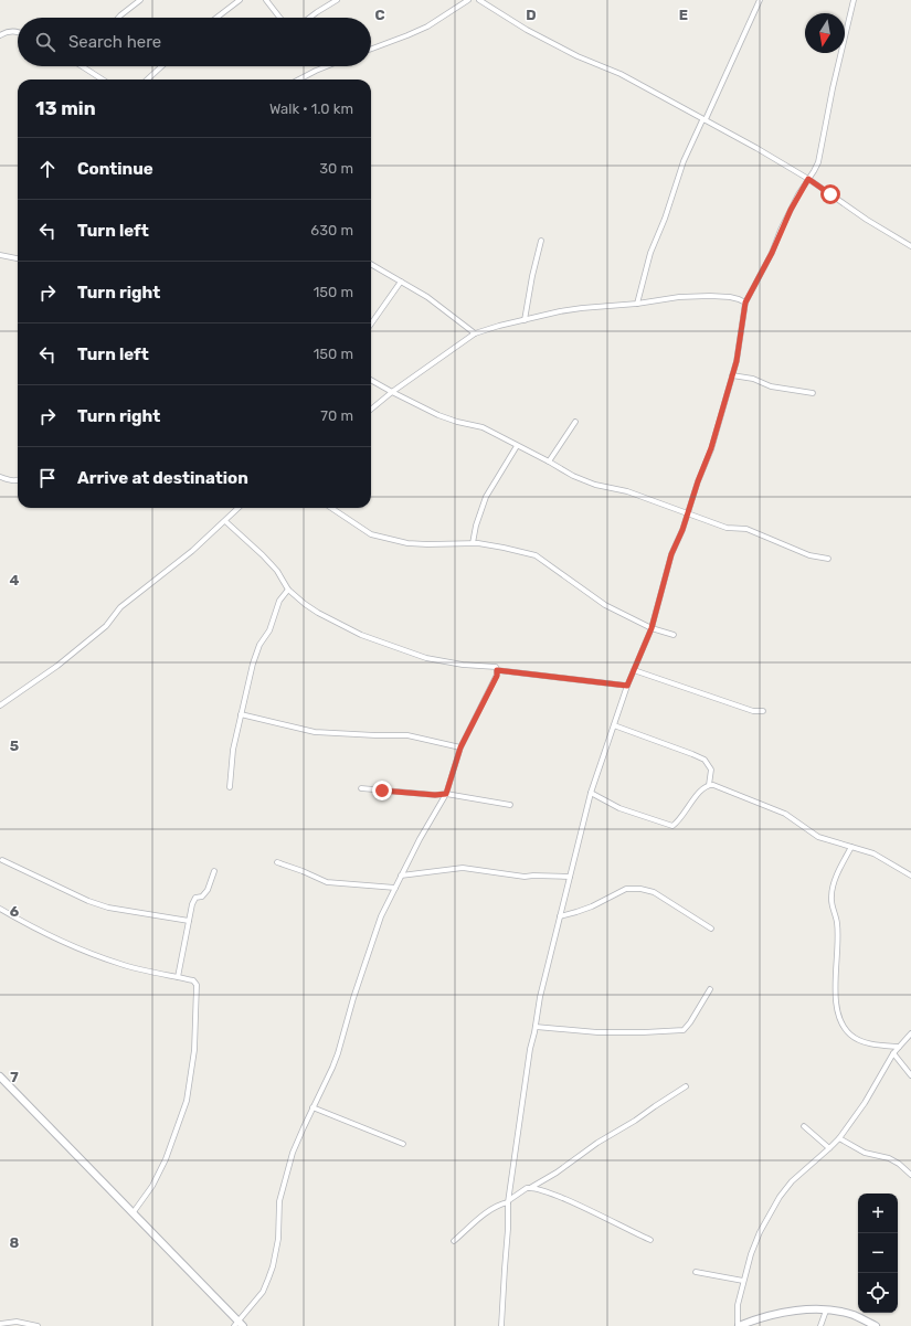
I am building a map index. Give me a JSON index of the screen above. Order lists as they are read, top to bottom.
{
  "north": "bottom",
  "page": {
    "search": "Search here",
    "heading": ["13 min", "Walk · 1.0 km"],
    "list": [
      ["Continue", "30 m"],
      ["Turn left", "630 m"],
      ["Turn right", "150 m"],
      ["Turn left", "150 m"],
      ["Turn right", "70 m"],
      "Arrive at destination"
    ],
    "map_buttons": ["+", "−"]
  },
  "grid": {
    "columns": ["C", "D", "E"],
    "rows": [
      "4",
      "5",
      "6",
      "7",
      "8"
    ]
  }
}
